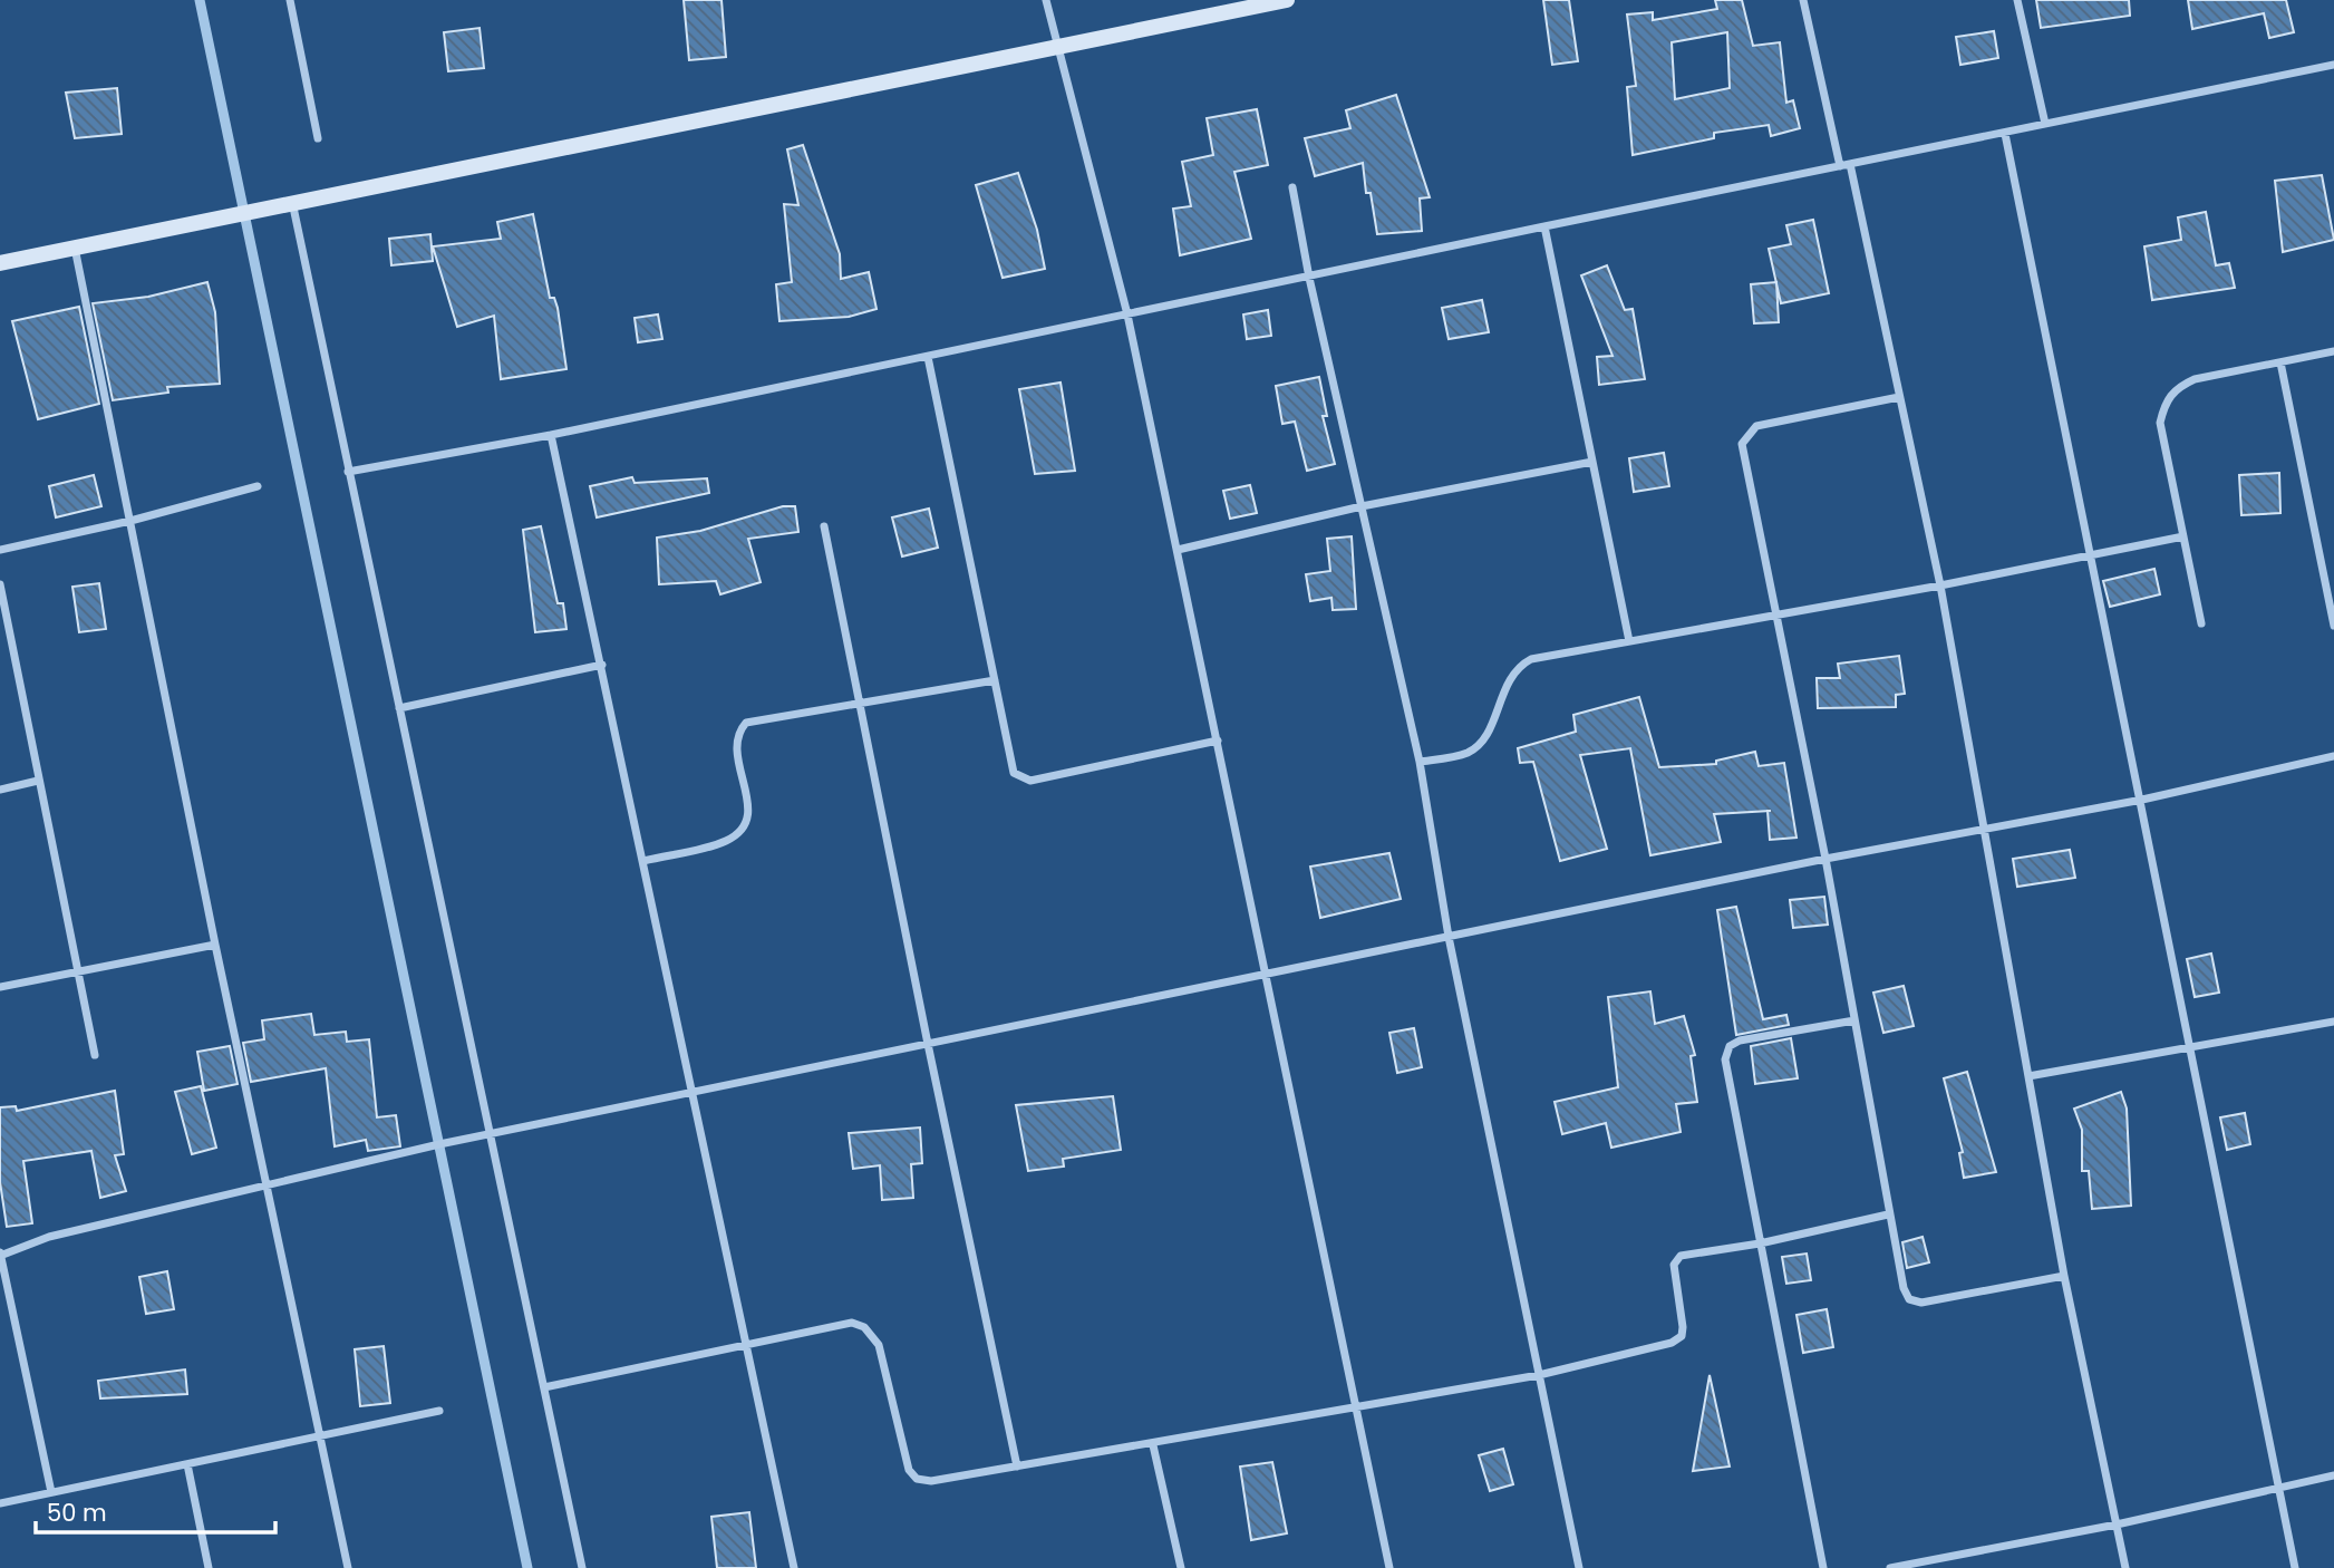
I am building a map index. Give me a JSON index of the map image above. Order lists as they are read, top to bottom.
{
  "scale_bar": "50 m"
}
